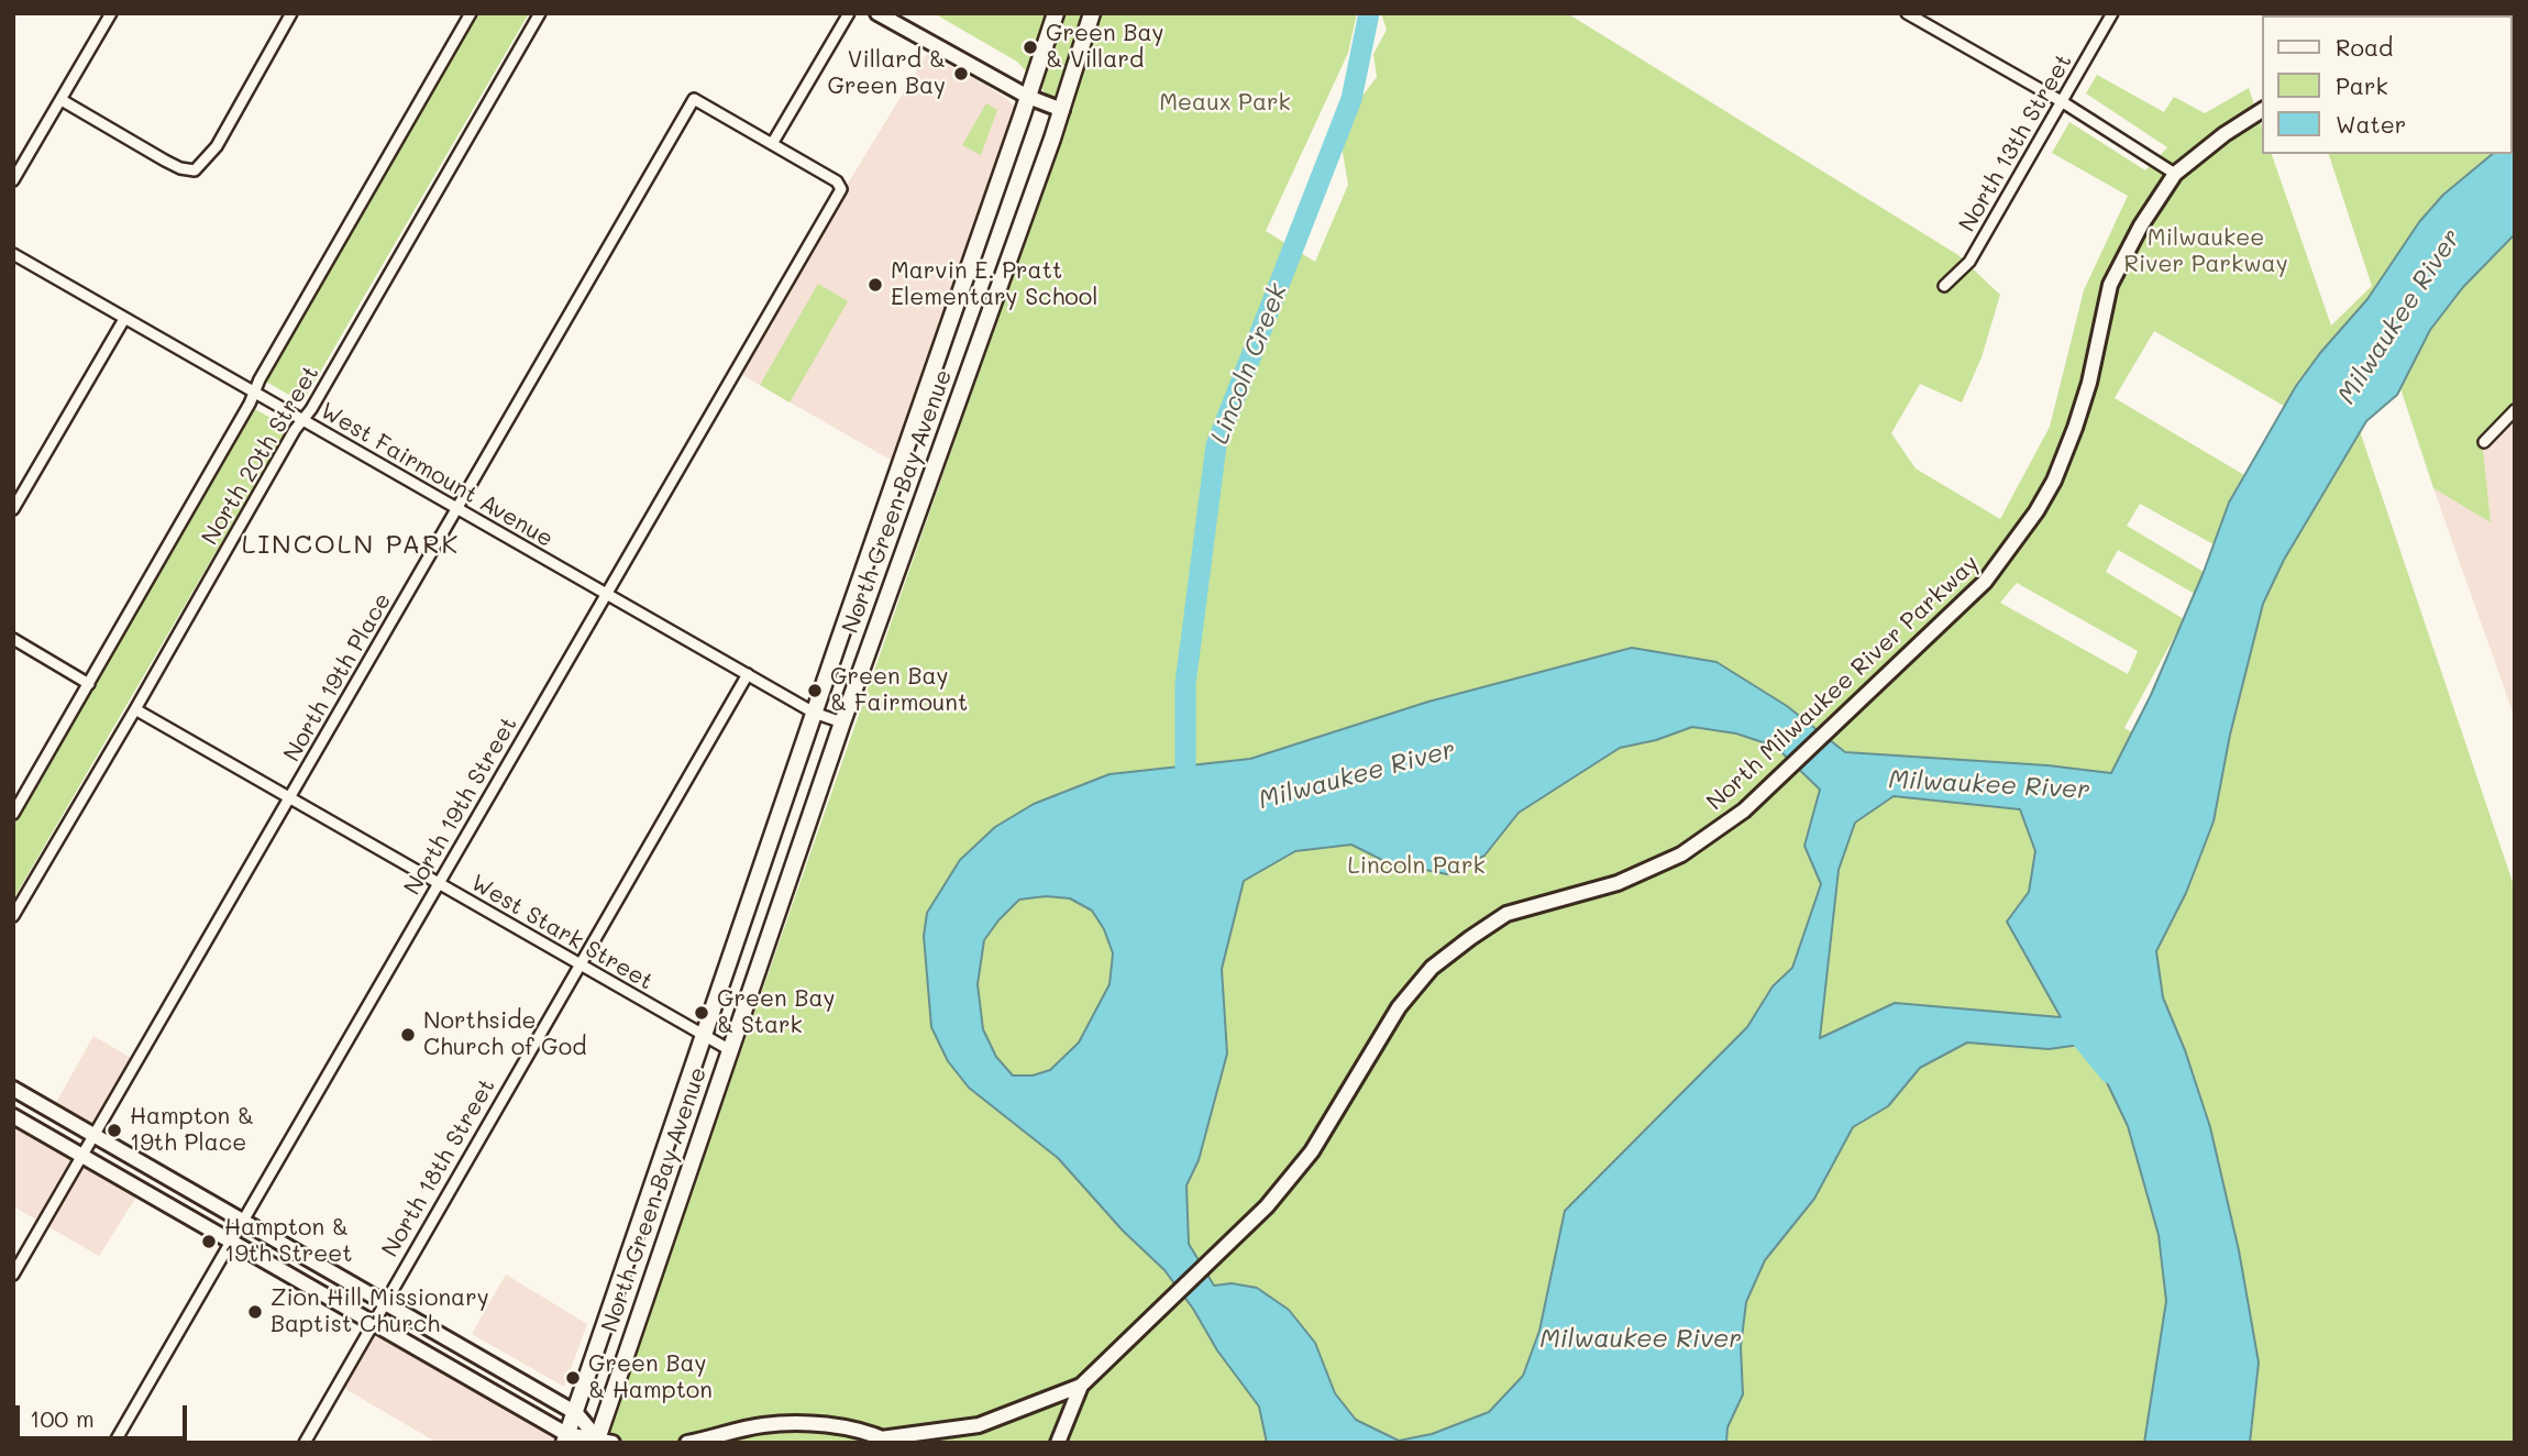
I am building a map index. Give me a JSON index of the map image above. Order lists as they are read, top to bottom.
{
  "streets": {
    "main road": ["North Green Bay Avenue"],
    "street": [
      "North 13th Street",
      "North 20th Street",
      "West Fairmount Avenue",
      "North 19th Place",
      "North Milwaukee River Parkway",
      "North 19th Street",
      "West Stark Street",
      "North 18th Street"
    ]
  },
  "crossings": [
    ["North 20th Street", "West Fairmount Avenue"],
    ["North 20th Street", "West Stark Street"],
    ["West Fairmount Avenue", "North Green Bay Avenue"],
    ["West Fairmount Avenue", "North 19th Place"],
    ["West Fairmount Avenue", "North 19th Street"],
    ["West Fairmount Avenue", "North 18th Street"],
    ["North Green Bay Avenue", "West Stark Street"],
    ["North 19th Place", "North 19th Street"],
    ["North 19th Place", "West Stark Street"],
    ["North 19th Street", "West Stark Street"],
    ["West Stark Street", "North 18th Street"]
  ],
  "districts": ["LINCOLN PARK"],
  "water": ["Milwaukee River", "Lincoln Creek"],
  "parks": ["Meaux Park", "Milwaukee River Parkway", "Lincoln Park"],
  "places": [
    "Green Bay & Villard",
    "Villard & Green Bay",
    "Marvin E. Pratt Elementary School",
    "Green Bay & Fairmount",
    "Green Bay & Stark",
    "Northside Church of God",
    "Hampton & 19th Place",
    "Hampton & 19th Street",
    "Zion Hill Missionary Baptist Church",
    "Green Bay & Hampton"
  ],
  "legend": ["Road", "Park", "Water"],
  "scale_bar": "100 m"
}
